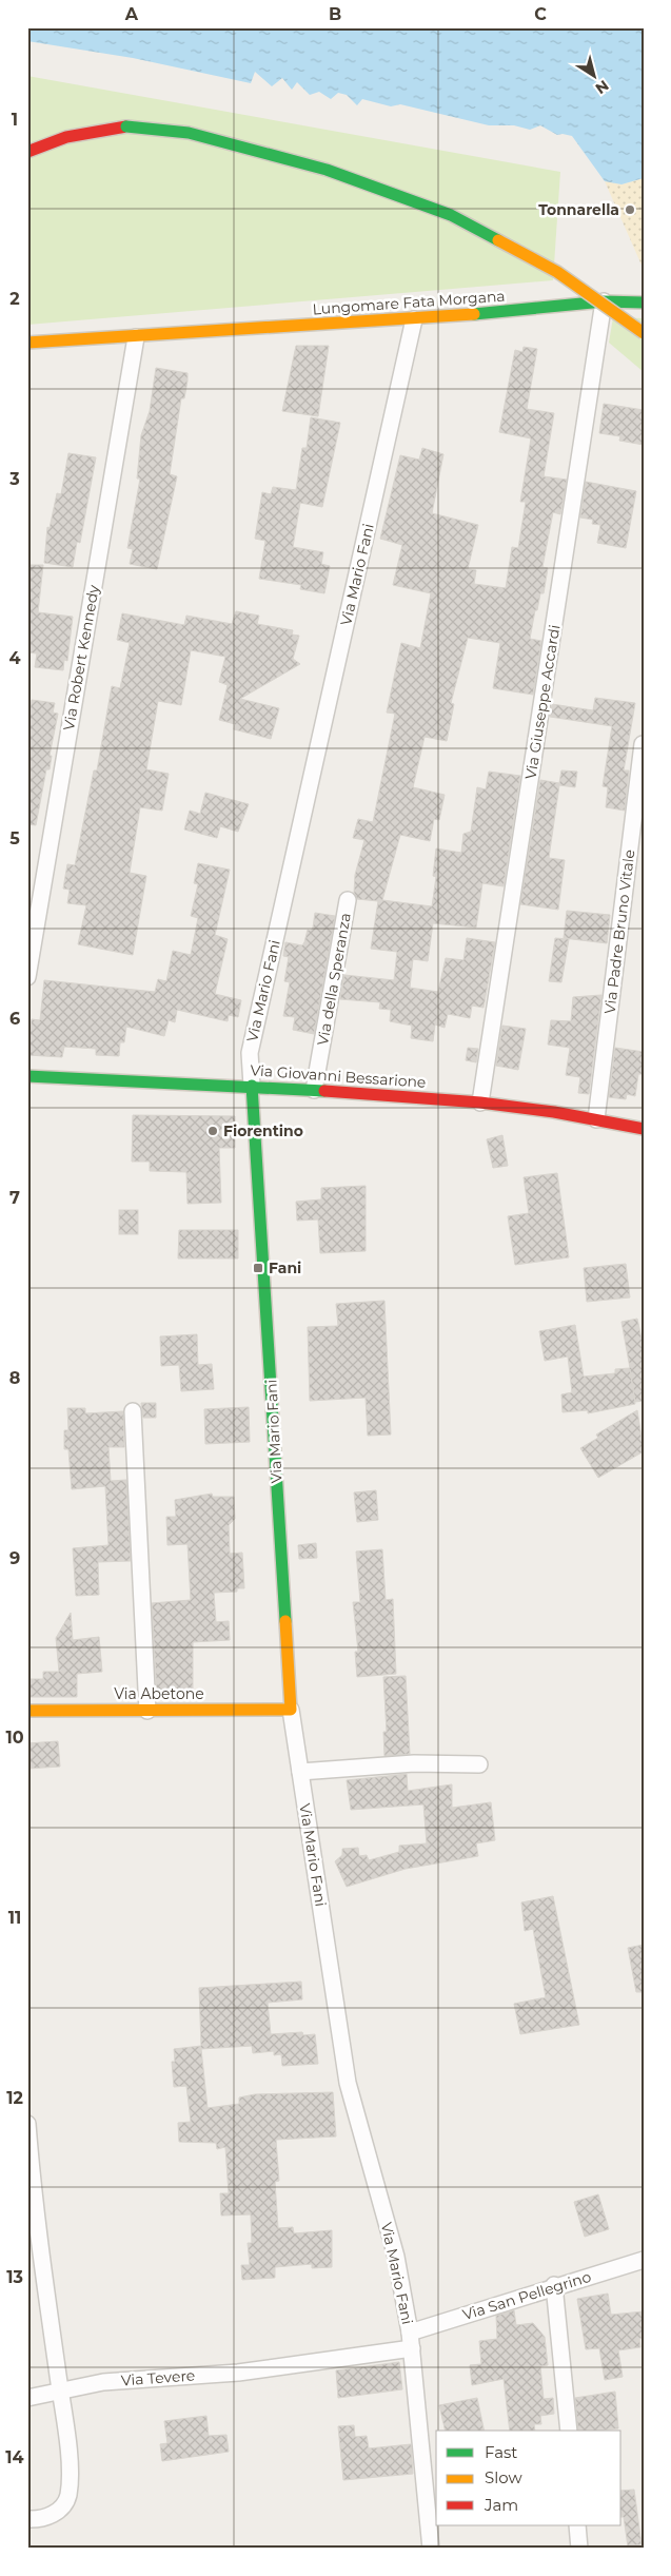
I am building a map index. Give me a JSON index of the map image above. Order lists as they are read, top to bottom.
{
  "streets": {
    "street": [
      "Lungomare Fata Morgana",
      "Via Mario Fani",
      "Via Robert Kennedy",
      "Via Giuseppe Accardi",
      "Via Padre Bruno Vitale",
      "Via della Speranza",
      "Via Giovanni Bessarione",
      "Via Abetone",
      "Via San Pellegrino",
      "Via Tevere"
    ]
  },
  "crossings": [
    ["Lungomare Fata Morgana", "Via Mario Fani"],
    ["Lungomare Fata Morgana", "Via Giuseppe Accardi"],
    ["Via Mario Fani", "Via Giovanni Bessarione"],
    ["Via Mario Fani", "Via Abetone"],
    ["Via Mario Fani", "Via San Pellegrino"],
    ["Via Mario Fani", "Via Tevere"],
    ["Via Giuseppe Accardi", "Via Giovanni Bessarione"],
    ["Via Padre Bruno Vitale", "Via Giovanni Bessarione"],
    ["Via della Speranza", "Via Giovanni Bessarione"]
  ],
  "places": {
    "other": ["Tonnarella", "Fiorentino"],
    "transit": ["Fani"]
  },
  "legend": ["Fast", "Slow", "Jam"],
  "north": "bottom right",
  "grid": {
    "columns": ["A", "B", "C"],
    "rows": [
      "1",
      "2",
      "3",
      "4",
      "5",
      "6",
      "7",
      "8",
      "9",
      "10",
      "11",
      "12",
      "13",
      "14"
    ]
  }
}
